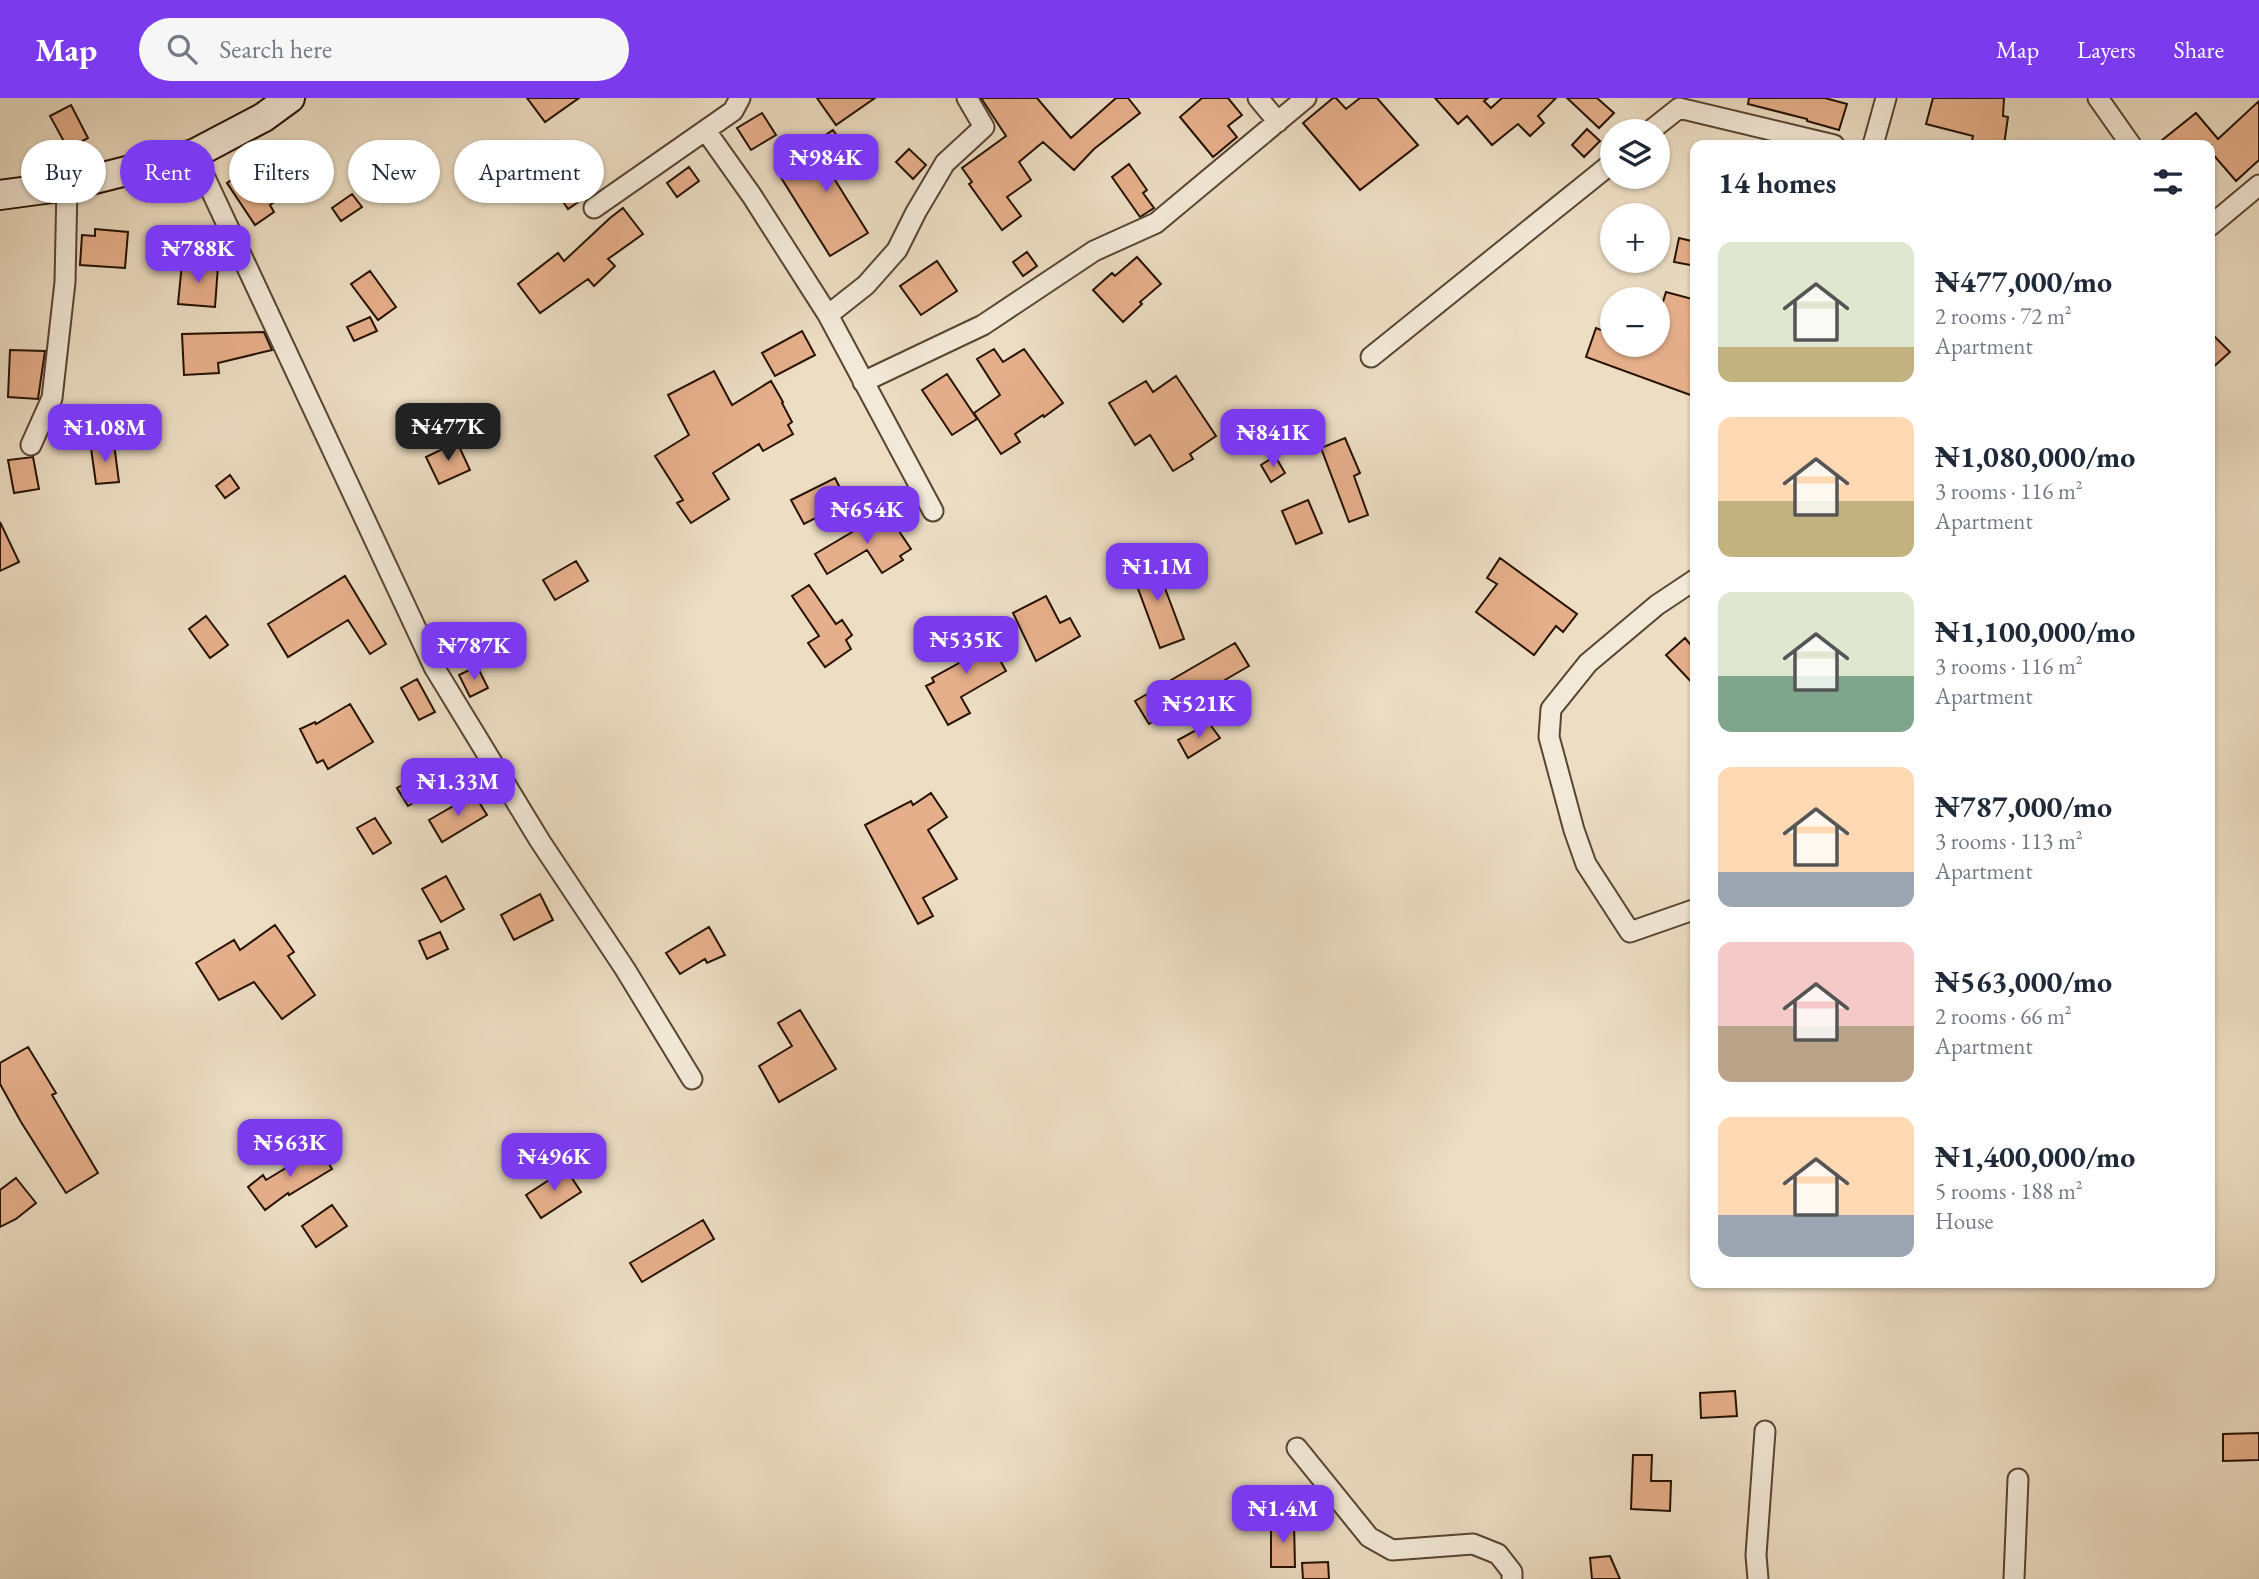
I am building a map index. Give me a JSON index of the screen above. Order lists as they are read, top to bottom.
{
  "page": {
    "header": "Map",
    "search": "Search here",
    "nav": ["Map", "Layers", "Share"],
    "map_buttons": ["+", "−"],
    "price": [
      "₦984K",
      "₦788K",
      "₦477K",
      "₦1.08M",
      "₦841K",
      "₦654K",
      "₦1.1M",
      "₦535K",
      "₦787K",
      "₦521K",
      "₦1.33M",
      "₦563K",
      "₦496K",
      "₦1.4M"
    ],
    "chip": [
      "Buy",
      "Rent",
      "Filters",
      "New",
      "Apartment"
    ],
    "heading": "14 homes",
    "list": [
      {
        "name": "₦477,000/mo",
        "note": "2 rooms · 72 m² · Apartment"
      },
      {
        "name": "₦1,080,000/mo",
        "note": "3 rooms · 116 m² · Apartment"
      },
      {
        "name": "₦1,100,000/mo",
        "note": "3 rooms · 116 m² · Apartment"
      },
      {
        "name": "₦787,000/mo",
        "note": "3 rooms · 113 m² · Apartment"
      },
      {
        "name": "₦563,000/mo",
        "note": "2 rooms · 66 m² · Apartment"
      },
      {
        "name": "₦1,400,000/mo",
        "note": "5 rooms · 188 m² · House"
      }
    ]
  }
}
